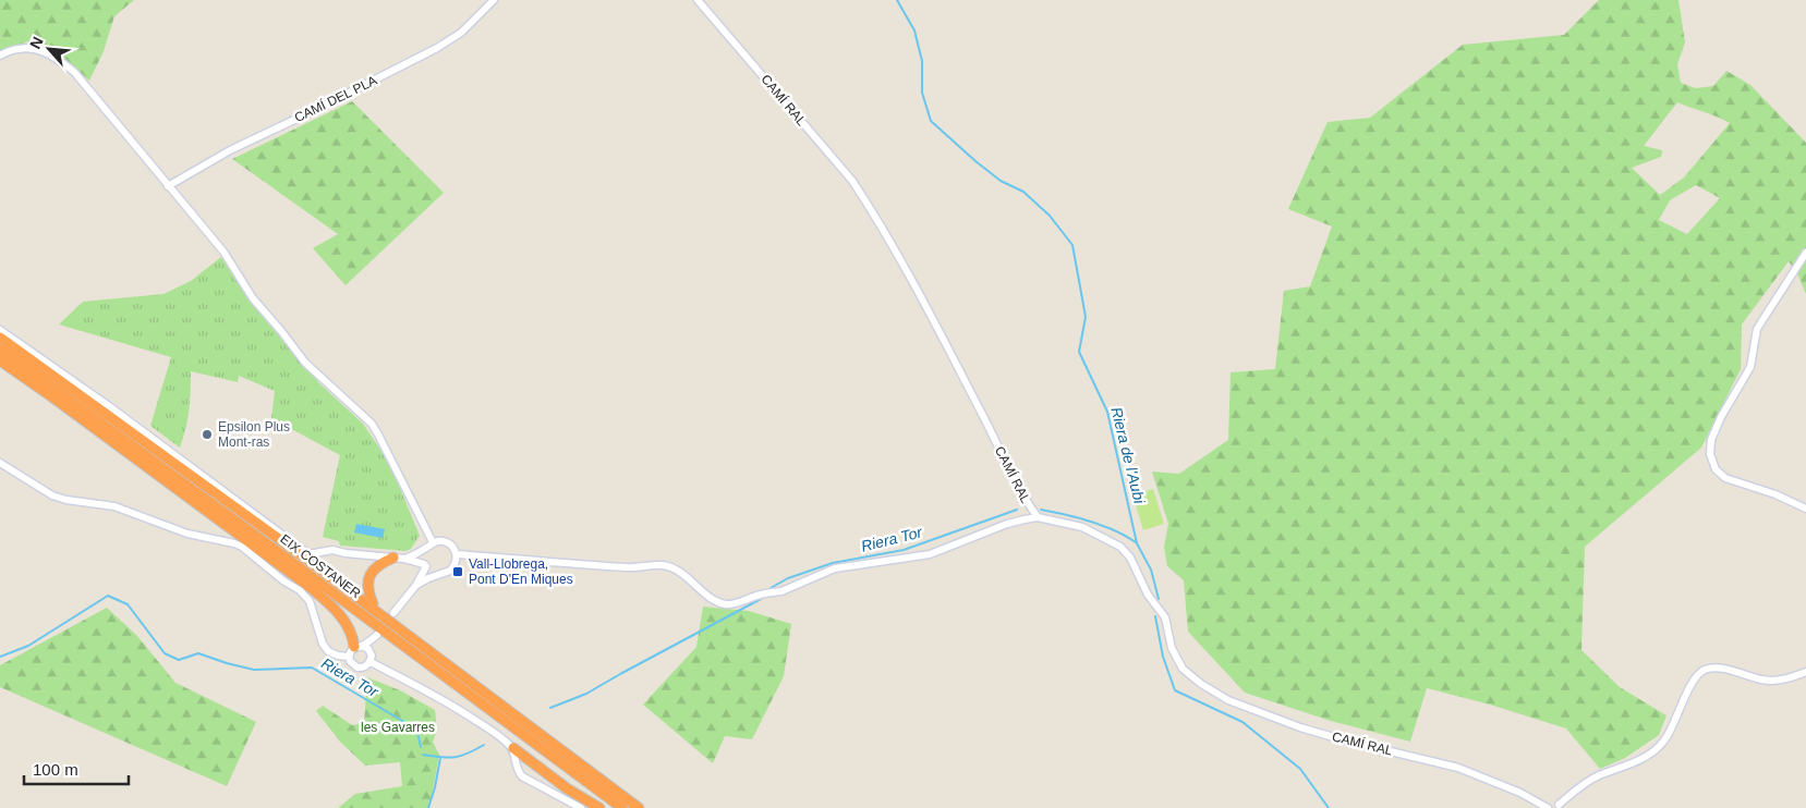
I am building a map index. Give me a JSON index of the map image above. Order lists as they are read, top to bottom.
{
  "streets": {
    "highway": ["EIX COSTANER"],
    "street": ["CAMÍ DEL PLA", "CAMÍ RAL"]
  },
  "water": ["Riera de l'Aubi", "Riera Tor"],
  "parks": ["les Gavarres"],
  "places": {
    "other": ["Epsilon Plus Mont-ras"],
    "transit": ["Vall-Llobrega, Pont D'En Miques"]
  },
  "scale_bar": "100 m",
  "north": "top left"
}
